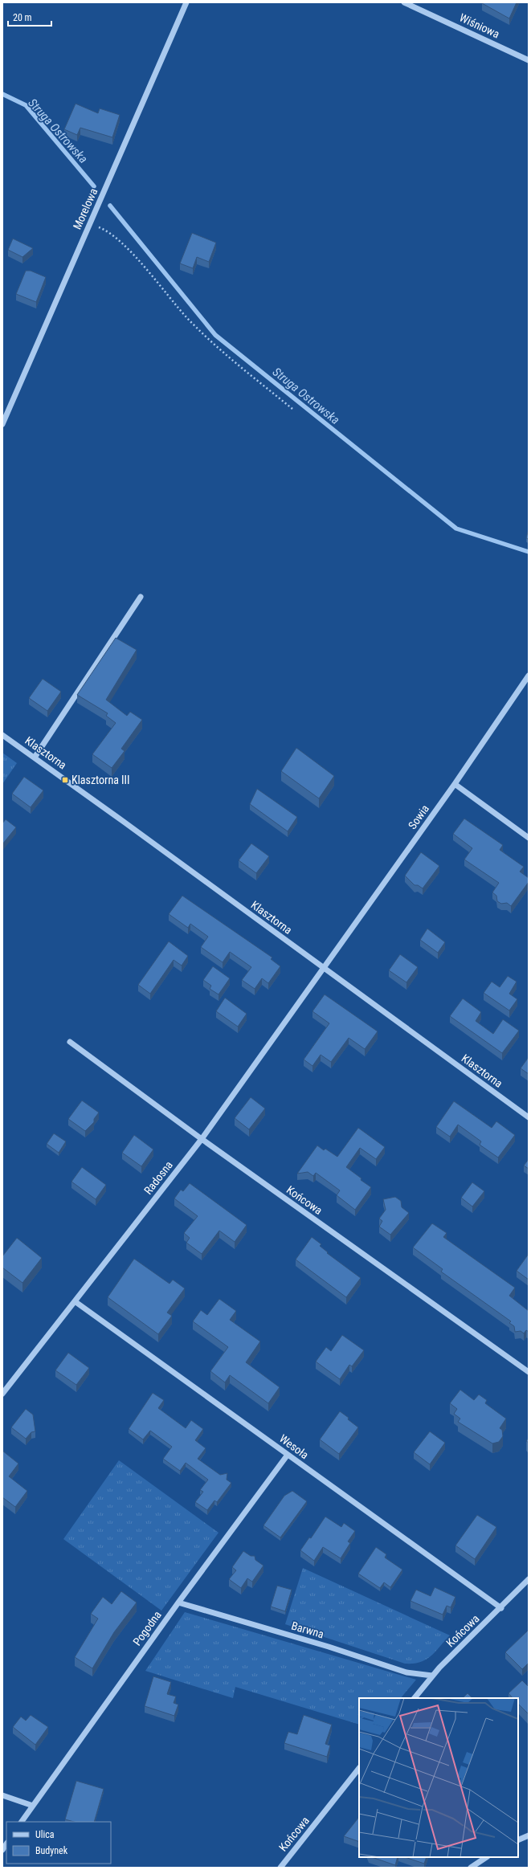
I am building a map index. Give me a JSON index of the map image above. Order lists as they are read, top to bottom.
{
  "streets": {
    "street": [
      "Wiśniowa",
      "Morelowa",
      "Klasztorna",
      "Sowia",
      "Radosna",
      "Końcowa",
      "Wesoła",
      "Pogodna",
      "Barwna"
    ]
  },
  "crossings": [
    ["Klasztorna", "Sowia"],
    ["Klasztorna", "Radosna"],
    ["Sowia", "Radosna"],
    ["Radosna", "Końcowa"],
    ["Radosna", "Wesoła"],
    ["Końcowa", "Wesoła"],
    ["Końcowa", "Barwna"],
    ["Wesoła", "Pogodna"],
    ["Pogodna", "Barwna"]
  ],
  "water": ["Struga Ostrowska"],
  "places": {
    "transit": ["Klasztorna III"]
  },
  "legend": ["Ulica", "Budynek"],
  "scale_bar": "20 m"
}
